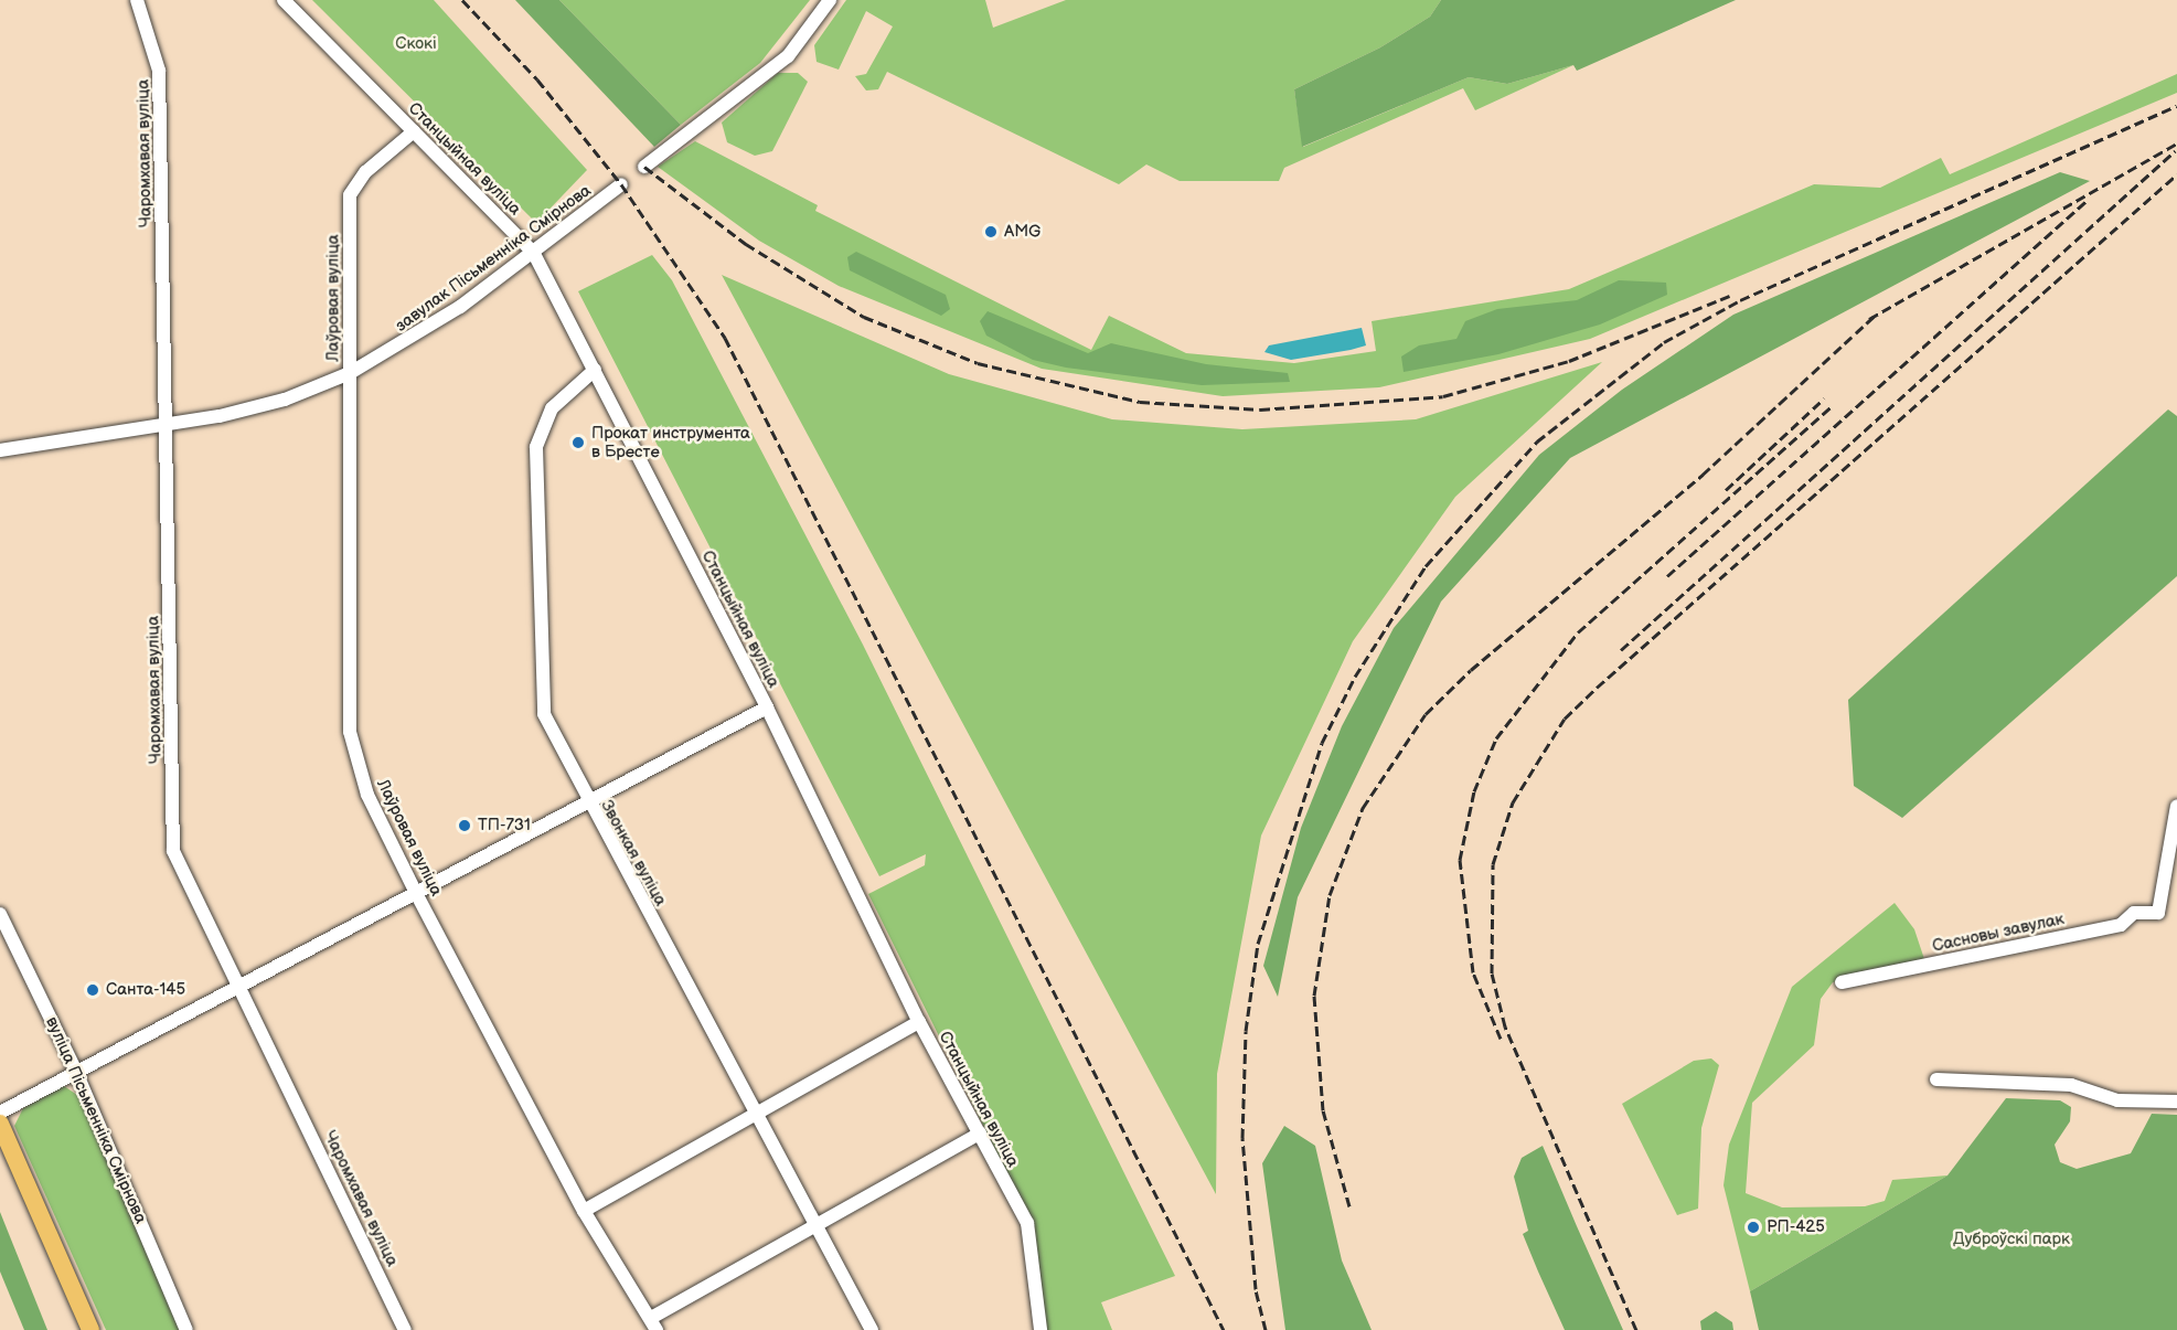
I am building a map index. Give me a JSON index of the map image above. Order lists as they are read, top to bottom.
{
  "streets": {
    "street": [
      "Чаромхавая вуліца",
      "Станцыйная вуліца",
      "завулак Пісьменніка Смірнова",
      "Лаўровая вуліца",
      "Звонкая вуліца",
      "Сасновы завулак",
      "вуліца Пісьменніка Смірнова"
    ]
  },
  "crossings": [
    ["Чаромхавая вуліца", "завулак Пісьменніка Смірнова"],
    ["Станцыйная вуліца", "завулак Пісьменніка Смірнова"],
    ["Станцыйная вуліца", "Лаўровая вуліца"],
    ["Станцыйная вуліца", "Звонкая вуліца"],
    ["завулак Пісьменніка Смірнова", "Лаўровая вуліца"]
  ],
  "parks": ["Скокі", "Дуброўскі парк"],
  "places": [
    "AMG",
    "Прокат инструмента в Бресте",
    "ТП-731",
    "Санта-145",
    "РП-425"
  ]
}
